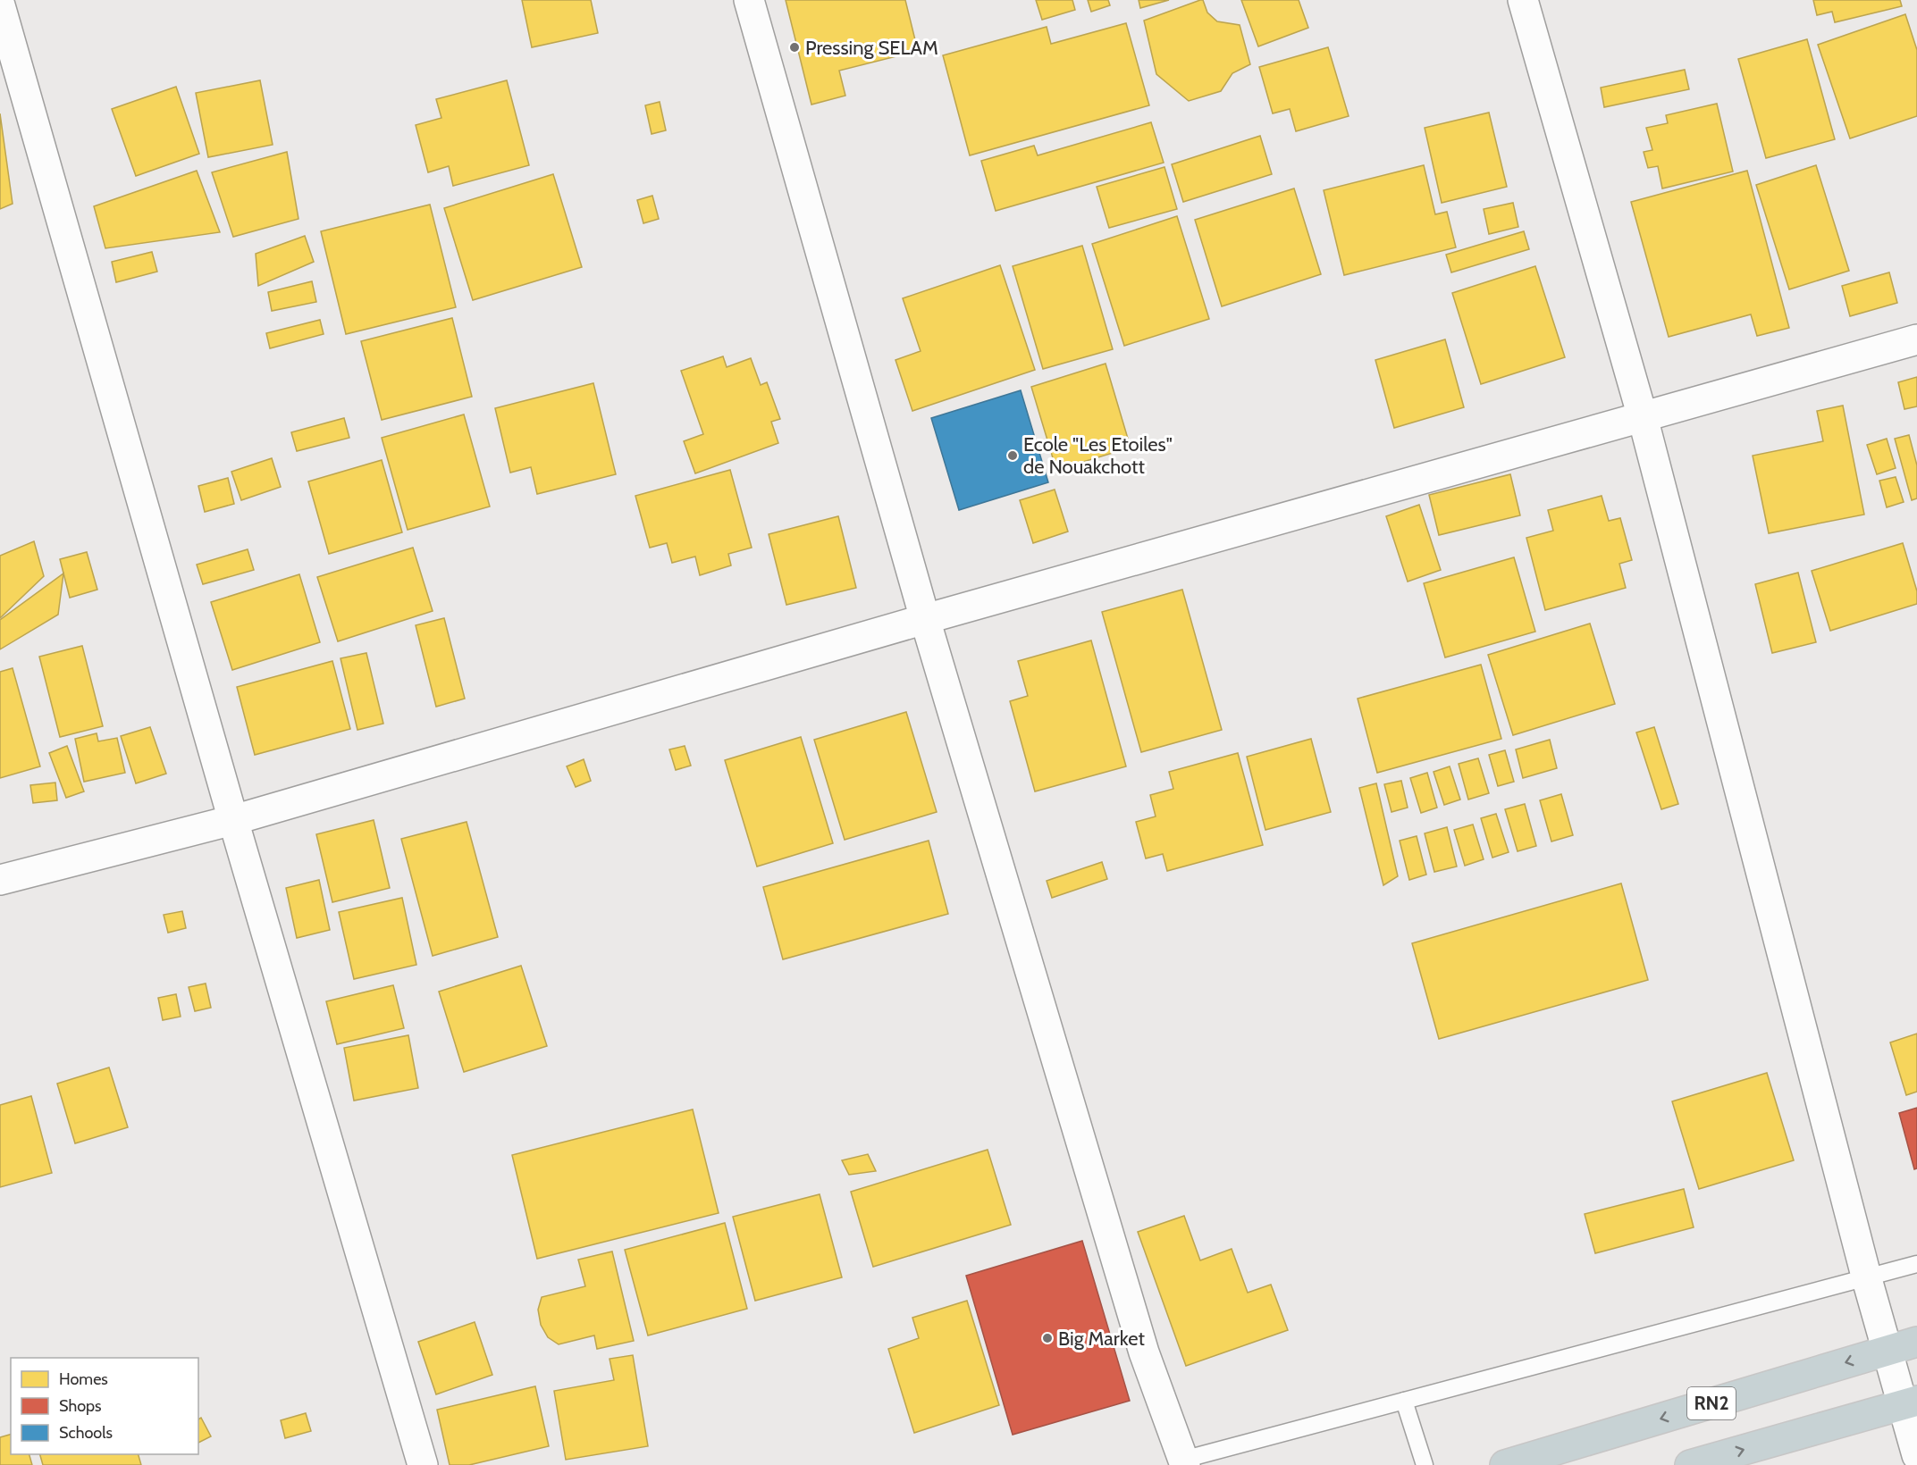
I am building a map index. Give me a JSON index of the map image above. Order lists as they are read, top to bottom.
{
  "streets": {
    "highway": ["RN2"]
  },
  "places": ["Pressing SELAM", "Ecole \"Les Etoiles\" de Nouakchott", "Big Market"],
  "legend": ["Homes", "Shops", "Schools"]
}
